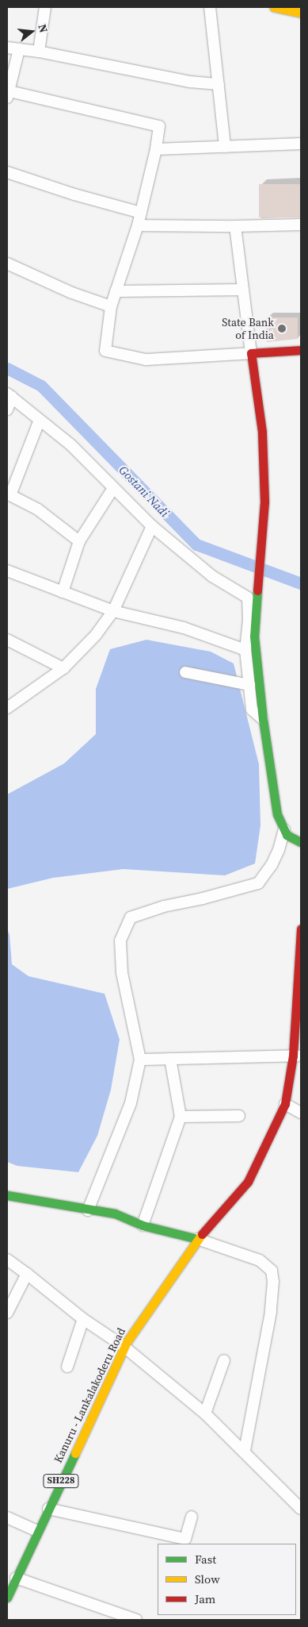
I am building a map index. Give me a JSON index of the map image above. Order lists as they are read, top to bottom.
{
  "streets": {
    "main road": ["Kanuru - Lankalakoderu Road", "SH228"]
  },
  "water": ["Gostani Nadi"],
  "places": ["State Bank of India"],
  "legend": ["Fast", "Slow", "Jam"],
  "north": "right"
}
